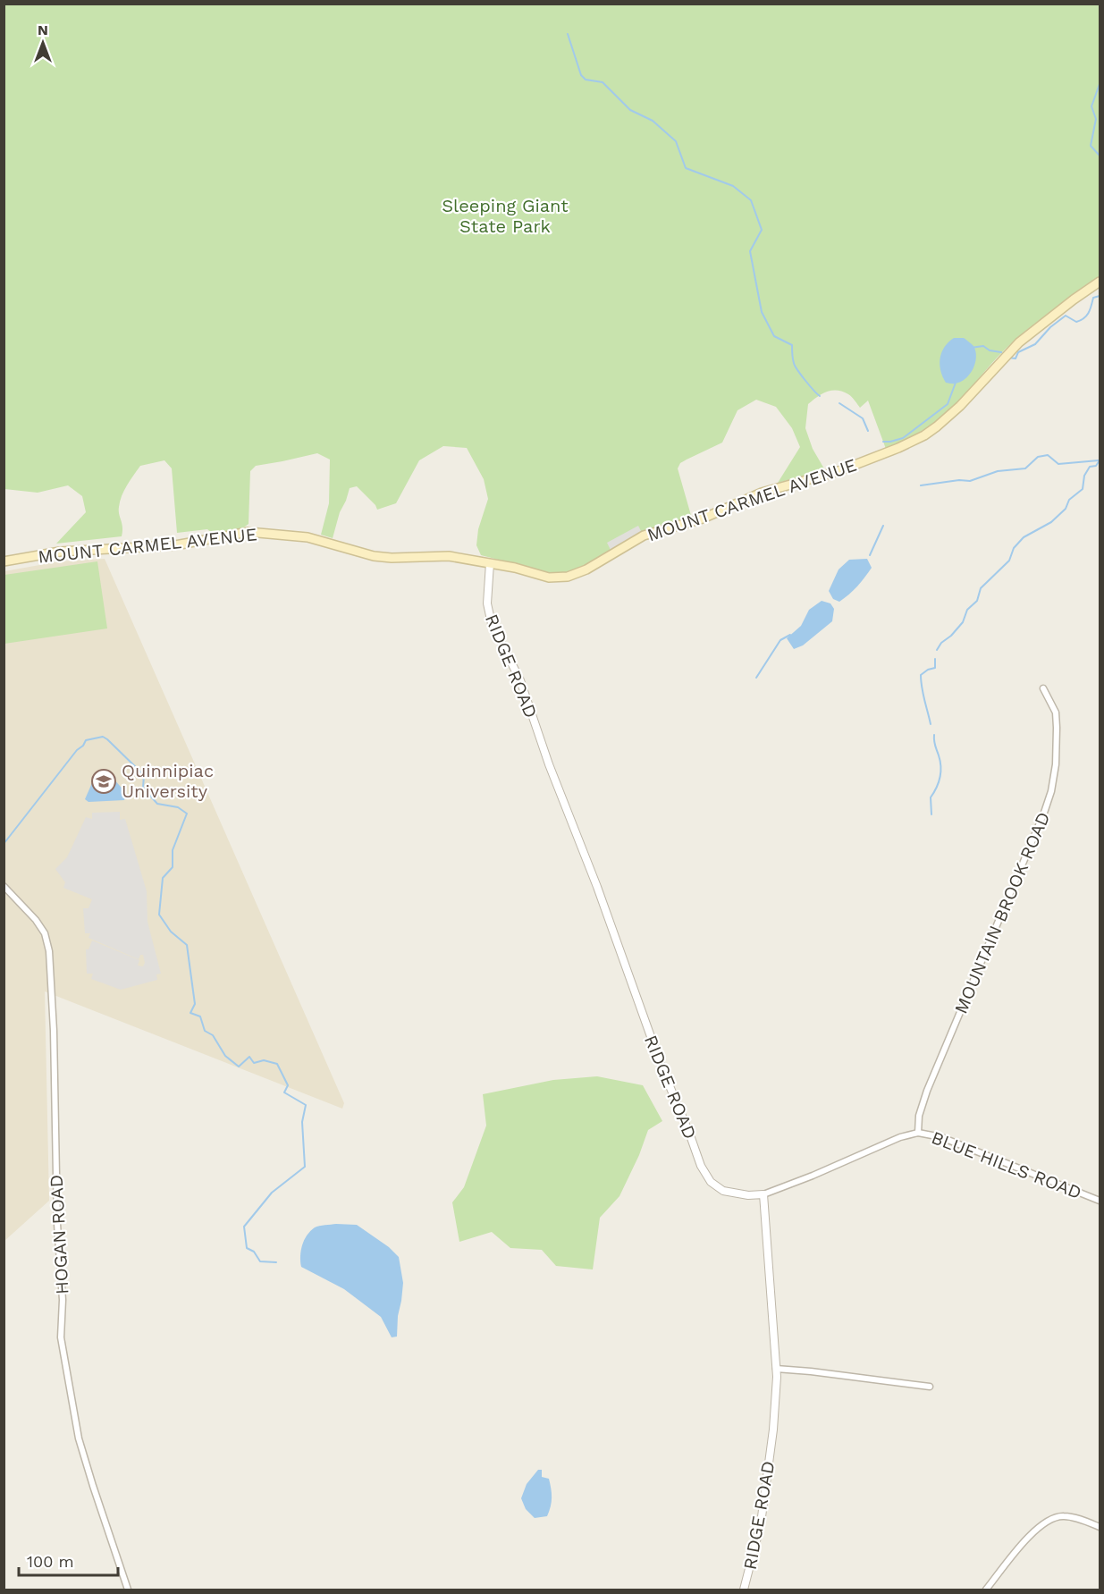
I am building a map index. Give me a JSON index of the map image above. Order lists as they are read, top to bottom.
{
  "streets": {
    "main road": ["MOUNT CARMEL AVENUE"],
    "street": [
      "RIDGE ROAD",
      "MOUNTAIN BROOK ROAD",
      "BLUE HILLS ROAD",
      "HOGAN ROAD"
    ]
  },
  "crossings": [
    ["MOUNT CARMEL AVENUE", "RIDGE ROAD"],
    ["RIDGE ROAD", "BLUE HILLS ROAD"],
    ["MOUNTAIN BROOK ROAD", "BLUE HILLS ROAD"]
  ],
  "parks": ["Sleeping Giant State Park"],
  "places": {
    "school or university": ["Quinnipiac University"]
  },
  "scale_bar": "100 m",
  "north": "top"
}
